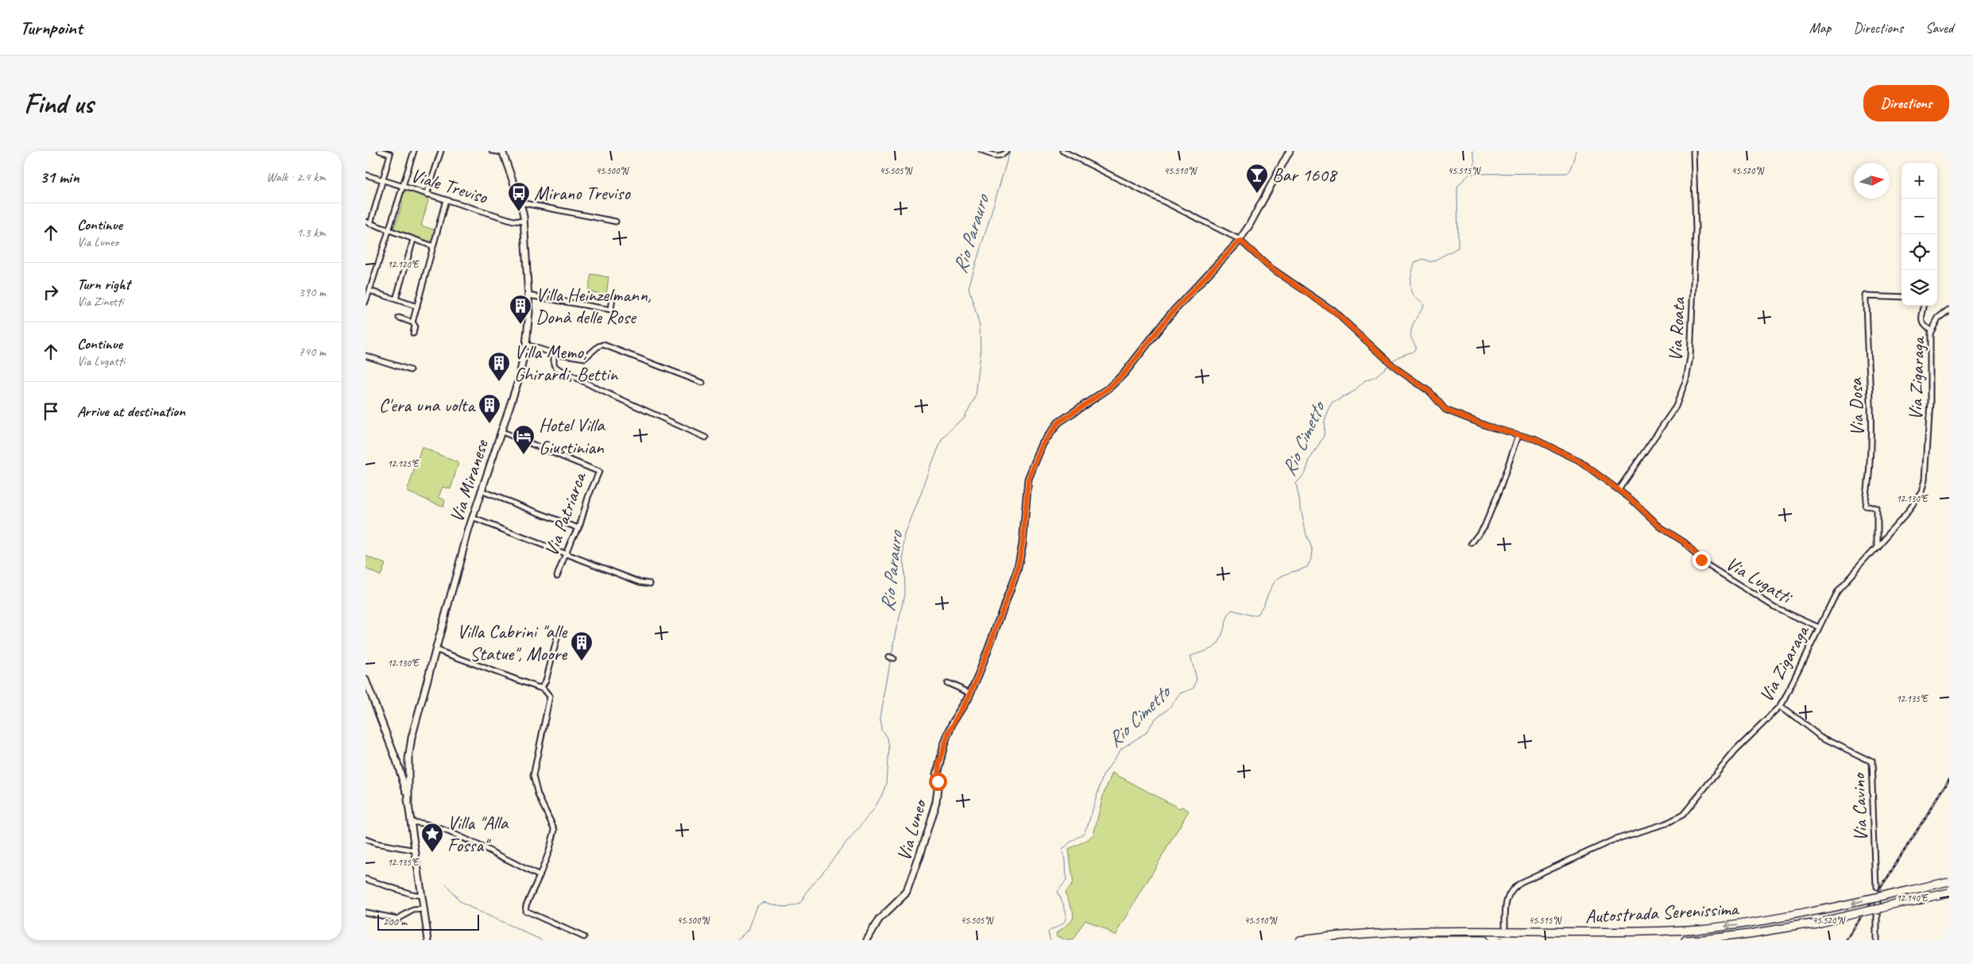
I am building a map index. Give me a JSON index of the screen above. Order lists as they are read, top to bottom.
{
  "streets": {
    "highway": ["Autostrada Serenissima"],
    "main road": ["Via Miranese", "Via Luneo"],
    "street": [
      "Viale Treviso",
      "Via Roata",
      "Via Zigaraga",
      "Via Dosa",
      "Via Patriarca",
      "Via Lugatti",
      "Via Cavino"
    ]
  },
  "crossings": [
    ["Viale Treviso", "Via Miranese"],
    ["Via Roata", "Via Lugatti"],
    ["Via Zigaraga", "Via Dosa"],
    ["Via Zigaraga", "Via Lugatti"],
    ["Via Zigaraga", "Via Cavino"],
    ["Via Miranese", "Via Patriarca"],
    ["Via Lugatti", "Via Luneo"]
  ],
  "water": ["Rio Parauro", "Rio Cimetto"],
  "places": {
    "bar": ["Bar 1608"],
    "bus stop": ["Mirano Treviso"],
    "building": [
      "Villa Heinzelmann, Donà delle Rose",
      "Villa Memo, Ghirardi, Bettin",
      "C'era una volta",
      "Villa Cabrini \"alle Statue\", Moore"
    ],
    "hotel": ["Hotel Villa Giustinian"],
    "place": ["Villa \"Alla Fossa\""]
  },
  "scale_bar": "200 m",
  "north": "right",
  "page": {
    "header": "Turnpoint",
    "nav": ["Map", "Directions", "Saved"],
    "buttons": "Directions",
    "title": "Find us",
    "heading": ["31 min", "Walk · 2.4 km"],
    "map_buttons": ["+", "−"],
    "list": [
      ["Continue", "Via Luneo", "1.3 km"],
      ["Turn right", "Via Zinetti", "390 m"],
      ["Continue", "Via Lugatti", "740 m"],
      "Arrive at destination"
    ],
    "scale": "200 m"
  },
  "coordinates": [
    "45.500°N",
    "45.505°N",
    "45.510°N",
    "45.515°N",
    "45.520°N",
    "12.120°E",
    "12.125°E",
    "12.130°E",
    "12.135°E",
    "12.140°E"
  ]
}
